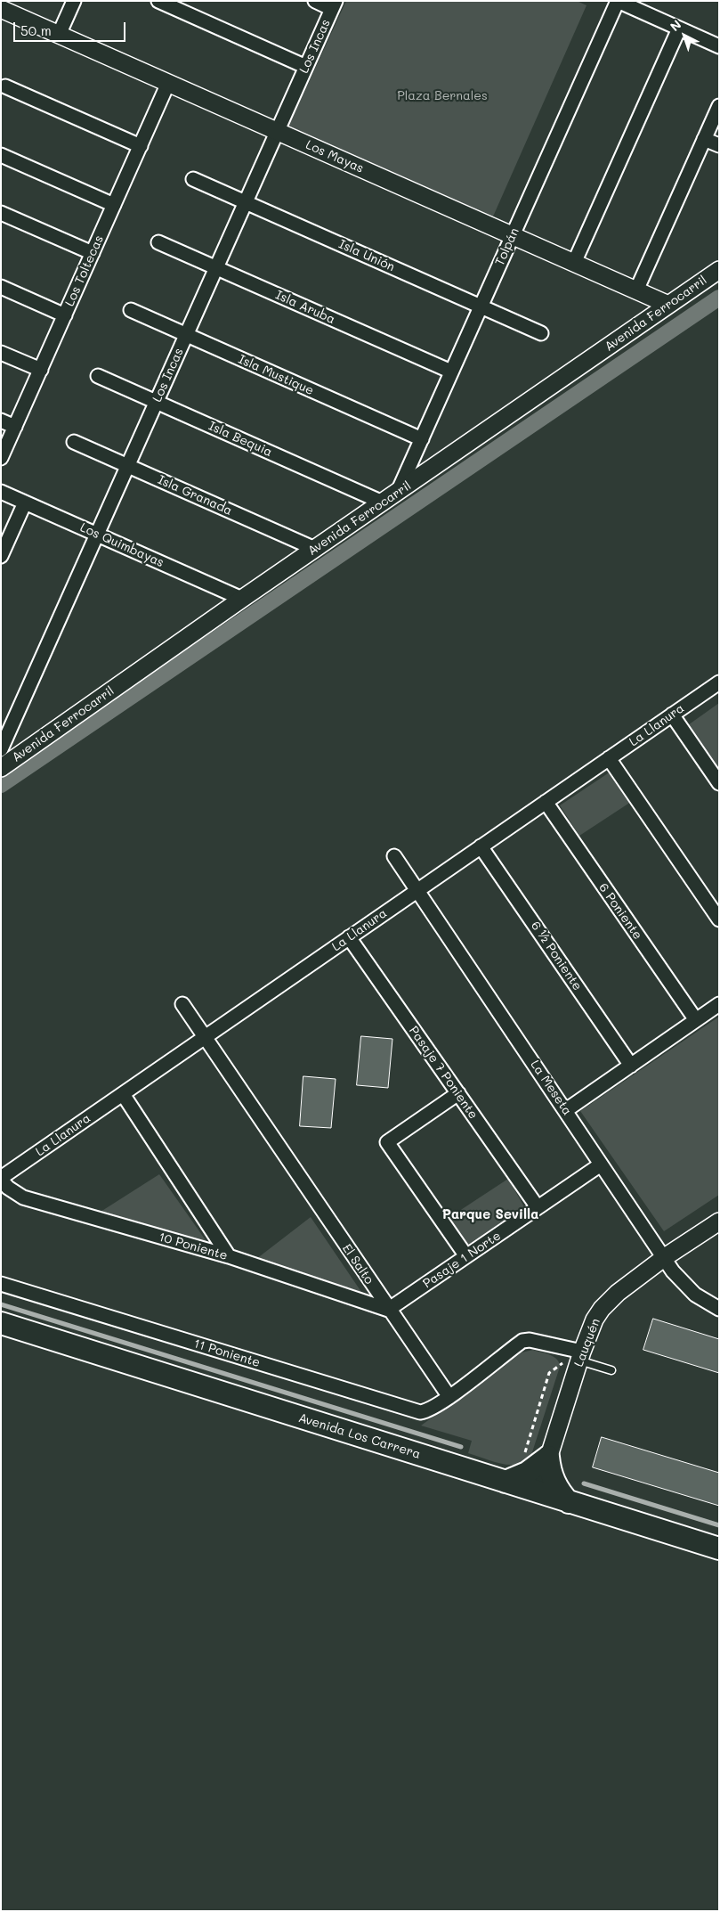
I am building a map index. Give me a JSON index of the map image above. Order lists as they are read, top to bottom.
{
  "streets": {
    "main road": ["Avenida Los Carrera"],
    "street": [
      "Los Incas",
      "Los Mayas",
      "Tolpán",
      "Isla Unión",
      "Los Toltecas",
      "Isla Aruba",
      "Avenida Ferrocarril",
      "Isla Mustique",
      "Isla Bequia",
      "Isla Granada",
      "Los Quimbayas",
      "La Llanura",
      "6 Poniente",
      "6 ½ Poniente",
      "Pasaje 7 Poniente",
      "La Meseta",
      "10 Poniente",
      "Pasaje 1 Norte",
      "El Salto",
      "Lauquén",
      "11 Poniente"
    ]
  },
  "crossings": [
    ["Los Incas", "Los Mayas"],
    ["Los Incas", "Isla Unión"],
    ["Los Incas", "Isla Aruba"],
    ["Los Incas", "Isla Mustique"],
    ["Los Incas", "Isla Bequia"],
    ["Los Incas", "Isla Granada"],
    ["Los Incas", "Los Quimbayas"],
    ["Los Mayas", "Tolpán"],
    ["Los Mayas", "Los Toltecas"],
    ["Los Mayas", "Avenida Ferrocarril"],
    ["Tolpán", "Isla Unión"],
    ["Tolpán", "Isla Aruba"],
    ["Tolpán", "Avenida Ferrocarril"],
    ["Tolpán", "Isla Mustique"],
    ["Avenida Ferrocarril", "Isla Bequia"],
    ["Avenida Ferrocarril", "Isla Granada"],
    ["Avenida Ferrocarril", "Los Quimbayas"],
    ["La Llanura", "6 Poniente"],
    ["La Llanura", "6 ½ Poniente"],
    ["La Llanura", "Pasaje 7 Poniente"],
    ["La Llanura", "La Meseta"],
    ["La Llanura", "10 Poniente"],
    ["La Llanura", "El Salto"],
    ["Pasaje 7 Poniente", "Pasaje 1 Norte"],
    ["La Meseta", "Pasaje 1 Norte"],
    ["La Meseta", "Lauquén"],
    ["10 Poniente", "Pasaje 1 Norte"],
    ["10 Poniente", "El Salto"],
    ["Pasaje 1 Norte", "El Salto"],
    ["El Salto", "11 Poniente"],
    ["Lauquén", "Avenida Los Carrera"]
  ],
  "districts": ["Parque Sevilla"],
  "parks": ["Plaza Bernales"],
  "scale_bar": "50 m",
  "north": "top left"
}
